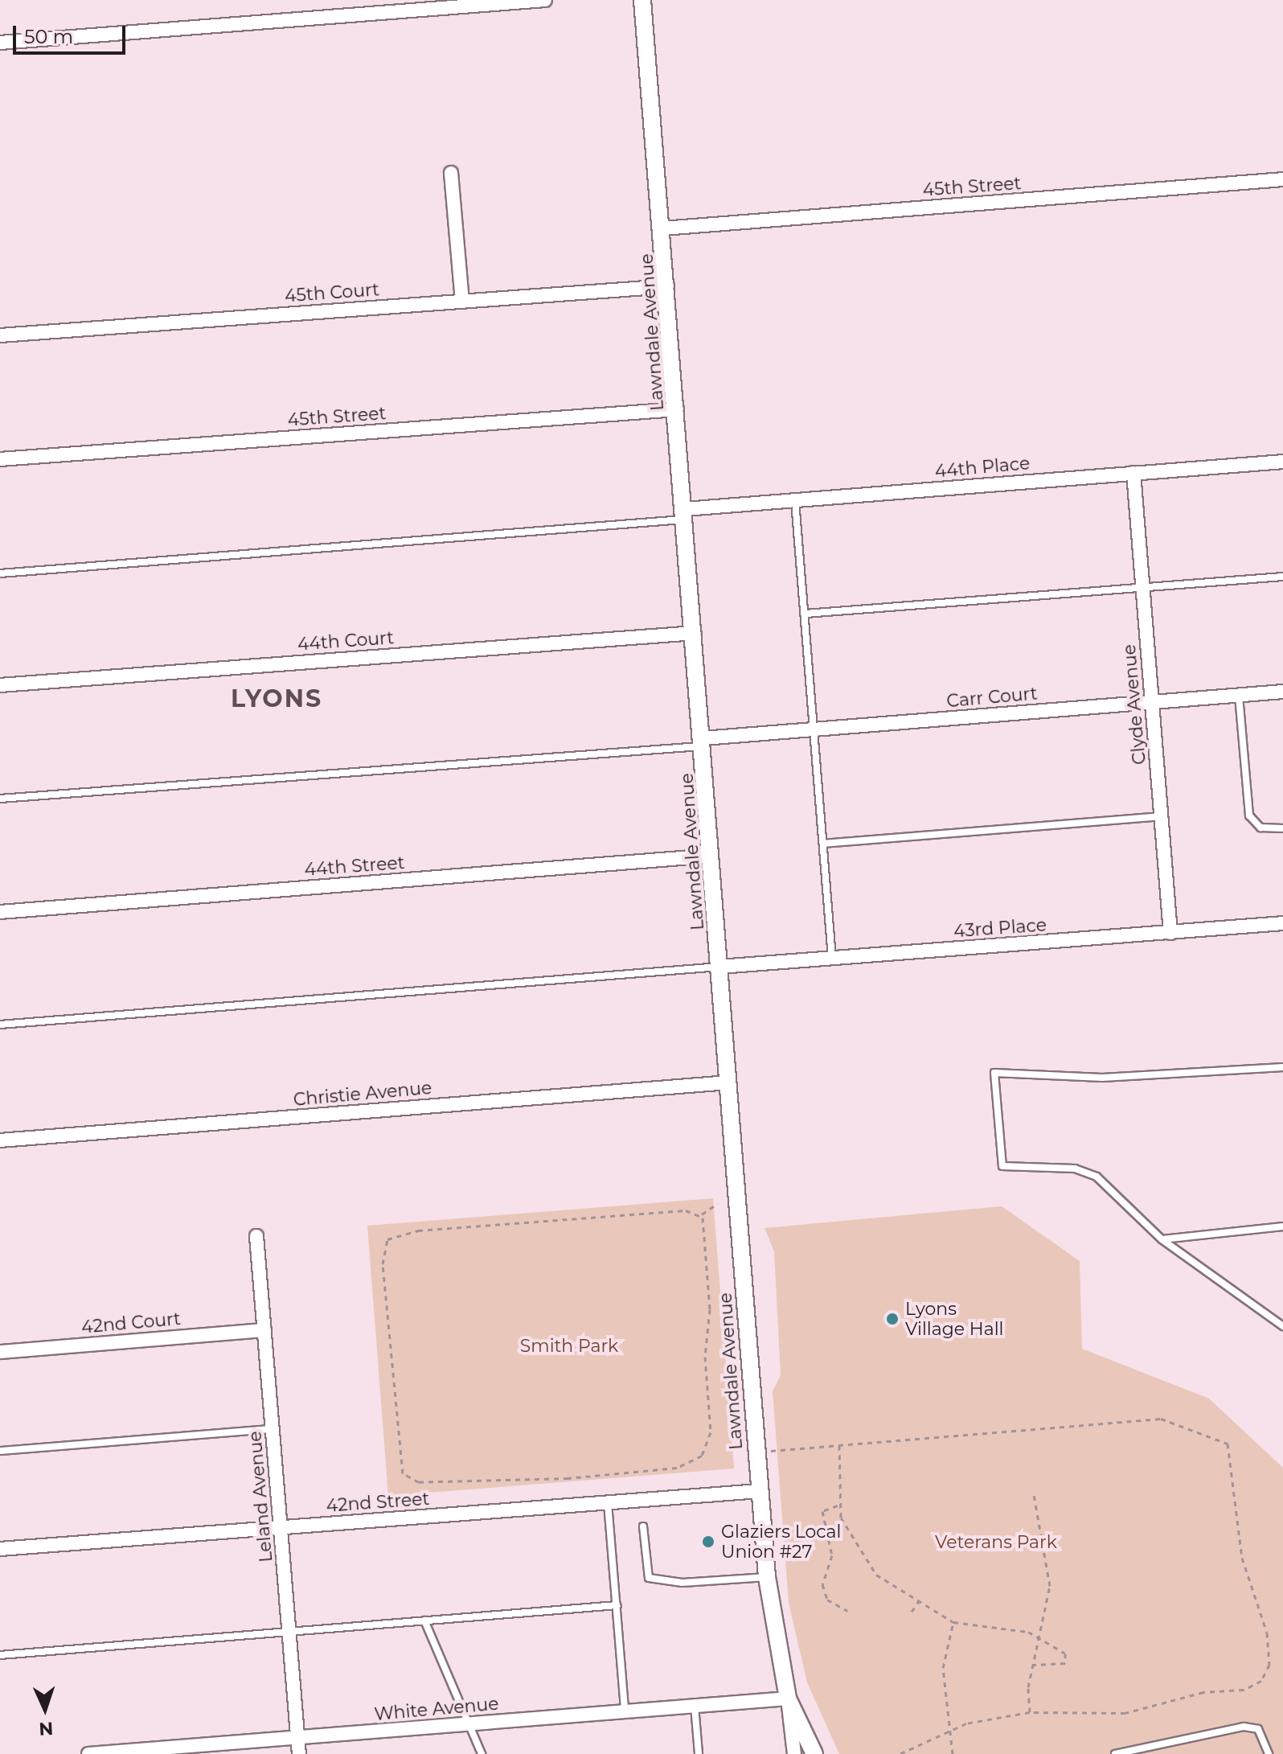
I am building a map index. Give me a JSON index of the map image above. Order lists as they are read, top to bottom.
{
  "streets": {
    "street": [
      "45th Street",
      "45th Court",
      "Lawndale Avenue",
      "44th Place",
      "44th Court",
      "Carr Court",
      "Clyde Avenue",
      "44th Street",
      "43rd Place",
      "Christie Avenue",
      "42nd Court",
      "Leland Avenue",
      "42nd Street",
      "White Avenue"
    ]
  },
  "crossings": [
    ["45th Street", "Lawndale Avenue"],
    ["45th Court", "Lawndale Avenue"],
    ["Lawndale Avenue", "44th Place"],
    ["Lawndale Avenue", "44th Court"],
    ["Lawndale Avenue", "Carr Court"],
    ["Lawndale Avenue", "44th Street"],
    ["Lawndale Avenue", "43rd Place"],
    ["Lawndale Avenue", "Christie Avenue"],
    ["Lawndale Avenue", "42nd Street"],
    ["Lawndale Avenue", "White Avenue"],
    ["44th Place", "Clyde Avenue"],
    ["Carr Court", "Clyde Avenue"],
    ["Clyde Avenue", "43rd Place"],
    ["42nd Court", "Leland Avenue"],
    ["Leland Avenue", "42nd Street"],
    ["Leland Avenue", "White Avenue"]
  ],
  "districts": ["LYONS"],
  "parks": ["Smith Park", "Veterans Park"],
  "places": ["Lyons Village Hall", "Glaziers Local Union #27"],
  "scale_bar": "50 m",
  "north": "bottom"
}
